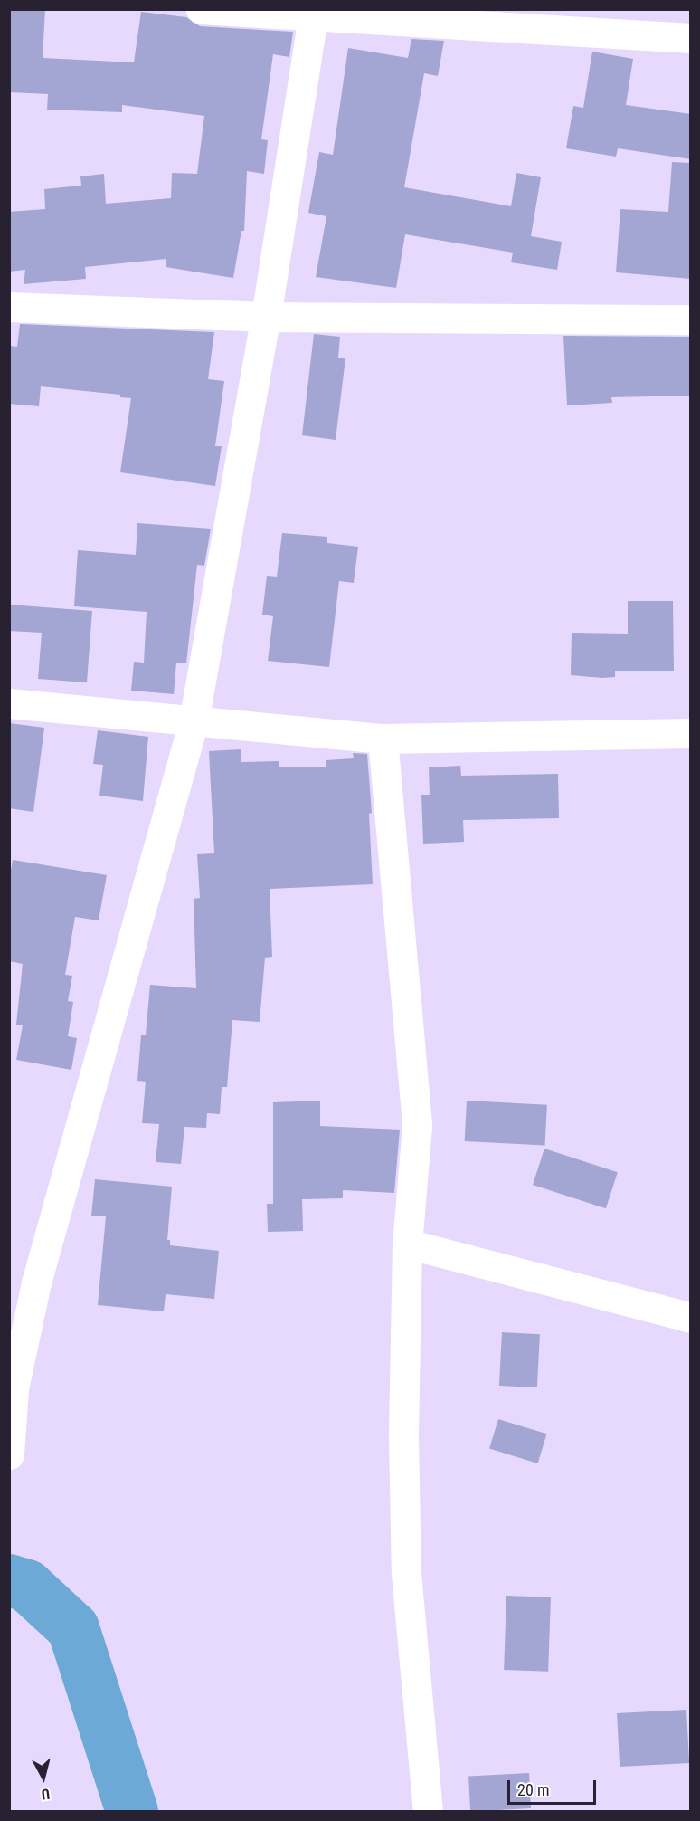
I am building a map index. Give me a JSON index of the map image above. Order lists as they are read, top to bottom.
{
  "scale_bar": "20 m",
  "north": "bottom"
}
